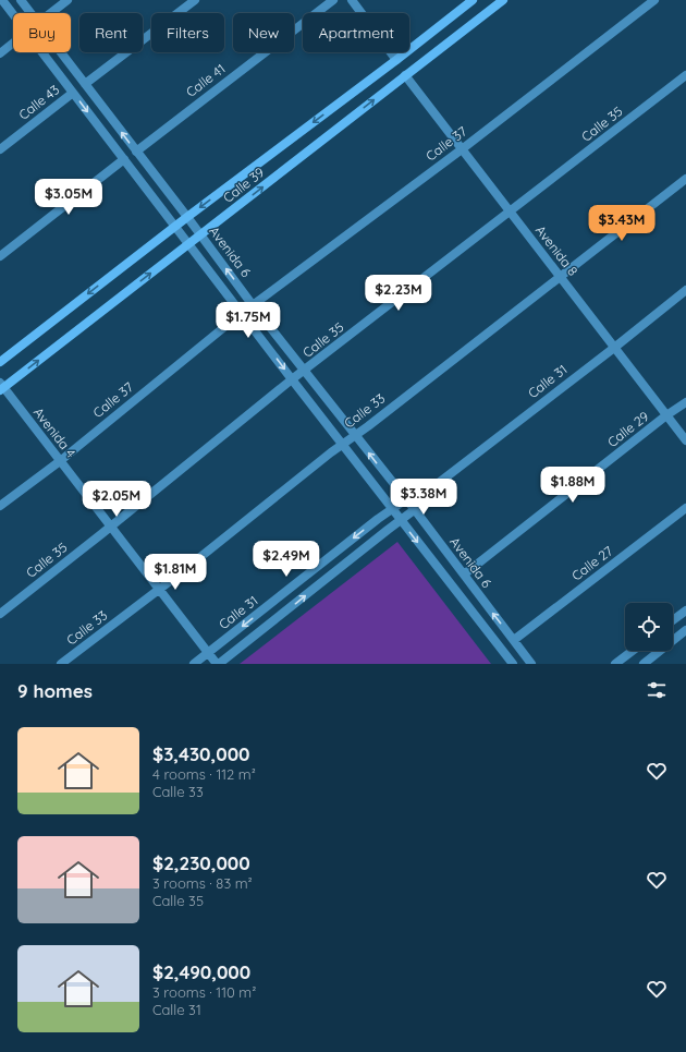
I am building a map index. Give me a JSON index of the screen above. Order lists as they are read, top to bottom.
{
  "streets": {
    "main road": ["Calle 39"],
    "street": [
      "Calle 41",
      "Calle 43",
      "Calle 35",
      "Calle 37",
      "Avenida 8",
      "Avenida 6",
      "Calle 31",
      "Calle 33",
      "Calle 29",
      "Avenida 4",
      "Calle 27"
    ]
  },
  "crossings": [
    ["Calle 41", "Avenida 6"],
    ["Calle 43", "Avenida 6"],
    ["Calle 35", "Avenida 8"],
    ["Calle 35", "Avenida 6"],
    ["Calle 35", "Avenida 4"],
    ["Calle 37", "Avenida 8"],
    ["Calle 37", "Avenida 6"],
    ["Calle 37", "Avenida 4"],
    ["Calle 39", "Avenida 8"],
    ["Calle 39", "Avenida 6"],
    ["Calle 39", "Avenida 4"],
    ["Avenida 8", "Calle 31"],
    ["Avenida 8", "Calle 33"],
    ["Avenida 8", "Calle 29"],
    ["Avenida 6", "Calle 31"],
    ["Avenida 6", "Calle 33"],
    ["Avenida 6", "Calle 29"],
    ["Avenida 6", "Calle 27"],
    ["Calle 31", "Avenida 4"],
    ["Calle 33", "Avenida 4"]
  ],
  "page": {
    "chip": [
      "Buy",
      "Rent",
      "Filters",
      "New",
      "Apartment"
    ],
    "price": [
      "$3.05M",
      "$3.43M",
      "$2.23M",
      "$1.75M",
      "$1.88M",
      "$3.38M",
      "$2.05M",
      "$2.49M",
      "$1.81M"
    ],
    "heading": "9 homes",
    "list": [
      {
        "name": "$3,430,000",
        "note": "4 rooms · 112 m² · Calle 33"
      },
      {
        "name": "$2,230,000",
        "note": "3 rooms · 83 m² · Calle 35"
      },
      {
        "name": "$2,490,000",
        "note": "3 rooms · 110 m² · Calle 31"
      }
    ]
  }
}
